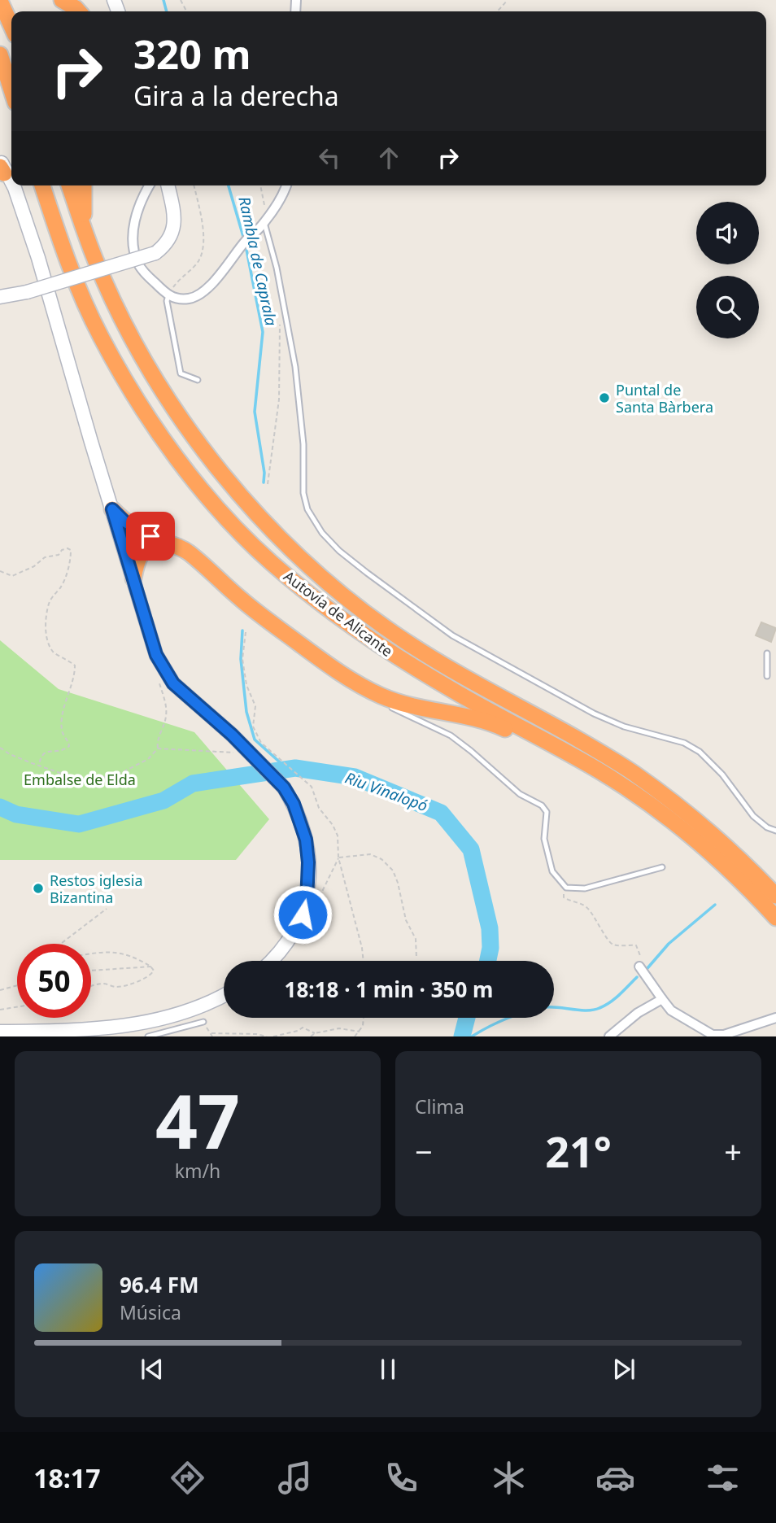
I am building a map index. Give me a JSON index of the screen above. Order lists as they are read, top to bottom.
{
  "streets": {
    "highway": ["Autovía de Alicante"]
  },
  "water": ["Rambla de Caprala", "Riu Vinalopó"],
  "parks": ["Embalse de Elda"],
  "places": ["Puntal de Santa Bàrbera", "Restos iglesia Bizantina"],
  "page": {
    "turn": ["320 m", "Gira a la derecha"],
    "limit": "50",
    "trip": "18:18 · 1 min · 350 m",
    "tile": [
      ["47", "km/h"],
      "Clima"
    ],
    "heat": ["−", "21°", "+"],
    "song": ["96.4 FM", "Música"],
    "tabs": "18:17"
  }
}
